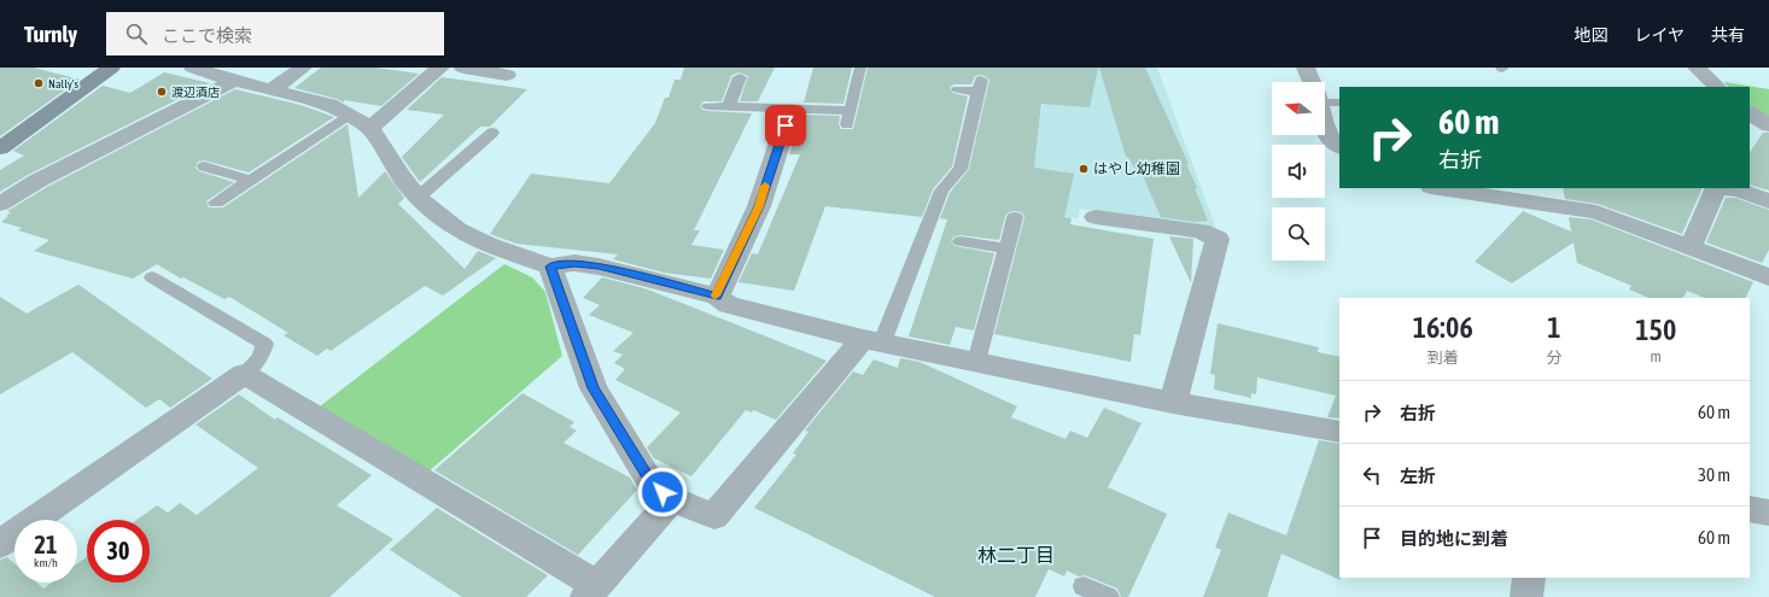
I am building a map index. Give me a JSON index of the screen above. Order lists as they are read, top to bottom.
{
  "districts": ["林二丁目"],
  "places": ["Nally's", "渡辺酒店", "はやし幼稚園"],
  "north": "left",
  "page": {
    "header": "Turnly",
    "search": "ここで検索",
    "nav": ["地図", "レイヤ", "共有"],
    "turn": ["60 m", "右折"],
    "eta": [
      "16:06",
      "到着",
      "1",
      "分",
      "150",
      "m"
    ],
    "list": [
      {
        "name": "右折",
        "value": "60 m"
      },
      {
        "name": "左折",
        "value": "30 m"
      },
      {
        "name": "目的地に到着",
        "value": "60 m"
      }
    ],
    "speed": "21 km/h",
    "limit": "30"
  }
}
